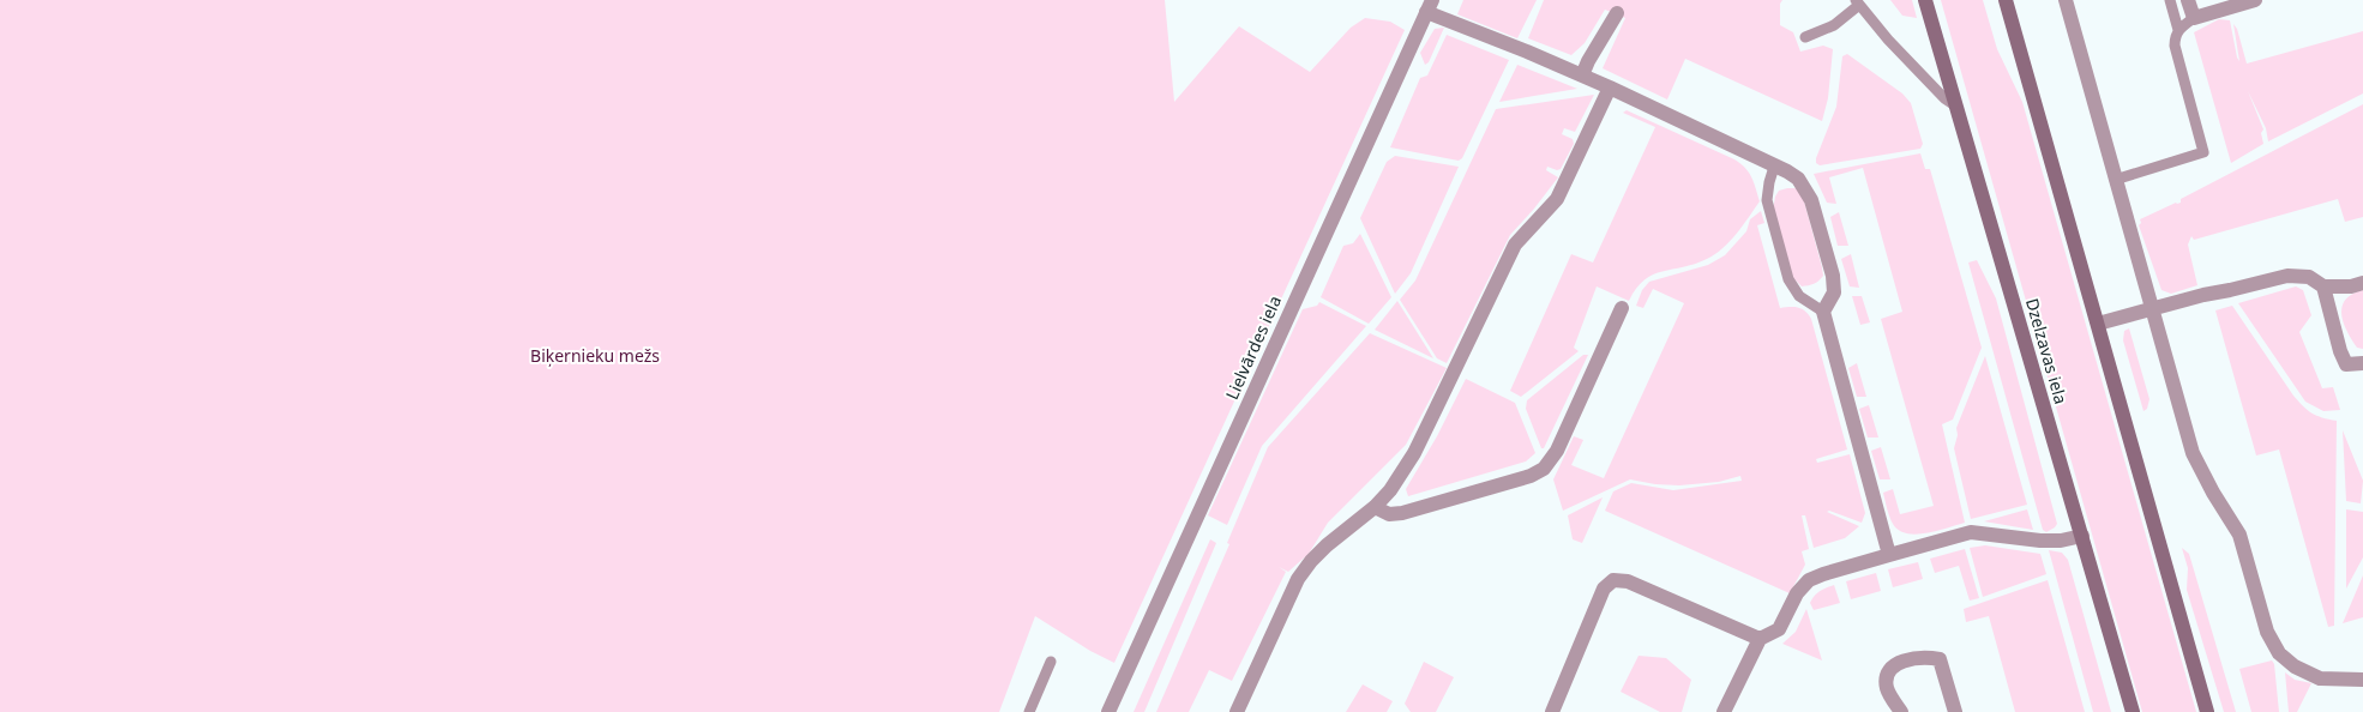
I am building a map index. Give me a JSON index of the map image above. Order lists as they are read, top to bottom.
{
  "streets": {
    "main road": ["Dzelzavas iela"],
    "street": ["Lielvārdes iela"]
  },
  "parks": ["Biķernieku mežs"]
}
